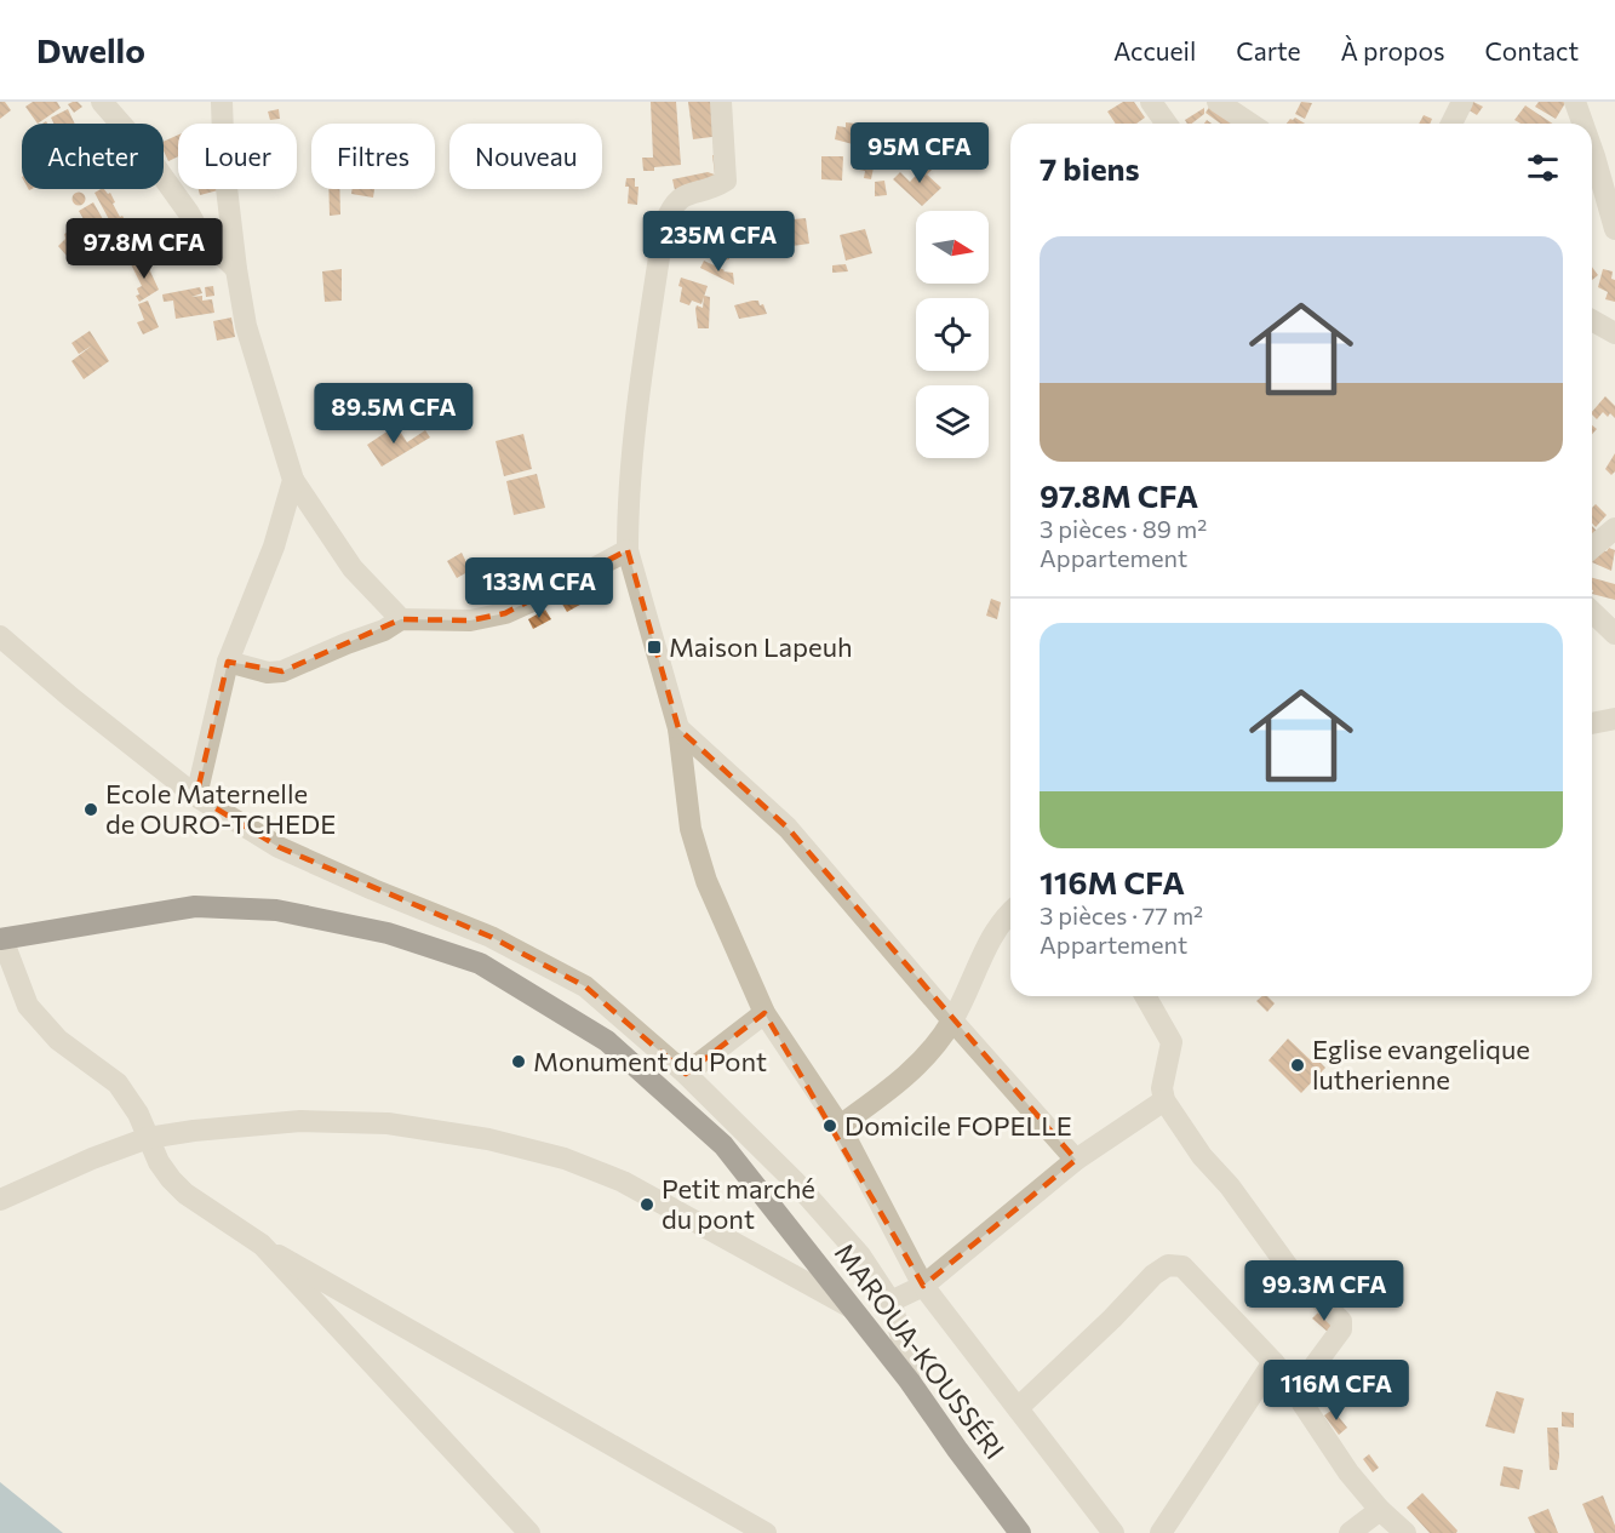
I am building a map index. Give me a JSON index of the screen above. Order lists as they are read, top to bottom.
{
  "streets": {
    "highway": ["MAROUA-KOUSSÉRI"]
  },
  "places": {
    "transit": ["Maison Lapeuh"],
    "other": [
      "Ecole Maternelle de OURO-TCHEDE",
      "Monument du Pont",
      "Eglise evangelique lutherienne",
      "Domicile FOPELLE",
      "Petit marché du pont"
    ]
  },
  "north": "right",
  "page": {
    "header": "Dwello",
    "nav": [
      "Accueil",
      "Carte",
      "À propos",
      "Contact"
    ],
    "price": [
      "95M CFA",
      "235M CFA",
      "97.8M CFA",
      "89.5M CFA",
      "133M CFA",
      "99.3M CFA",
      "116M CFA"
    ],
    "chip": [
      "Acheter",
      "Louer",
      "Filtres",
      "Nouveau"
    ],
    "heading": "7 biens",
    "list": [
      {
        "name": "97.8M CFA",
        "note": "3 pièces · 89 m² · Appartement"
      },
      {
        "name": "116M CFA",
        "note": "3 pièces · 77 m² · Appartement"
      }
    ]
  }
}
